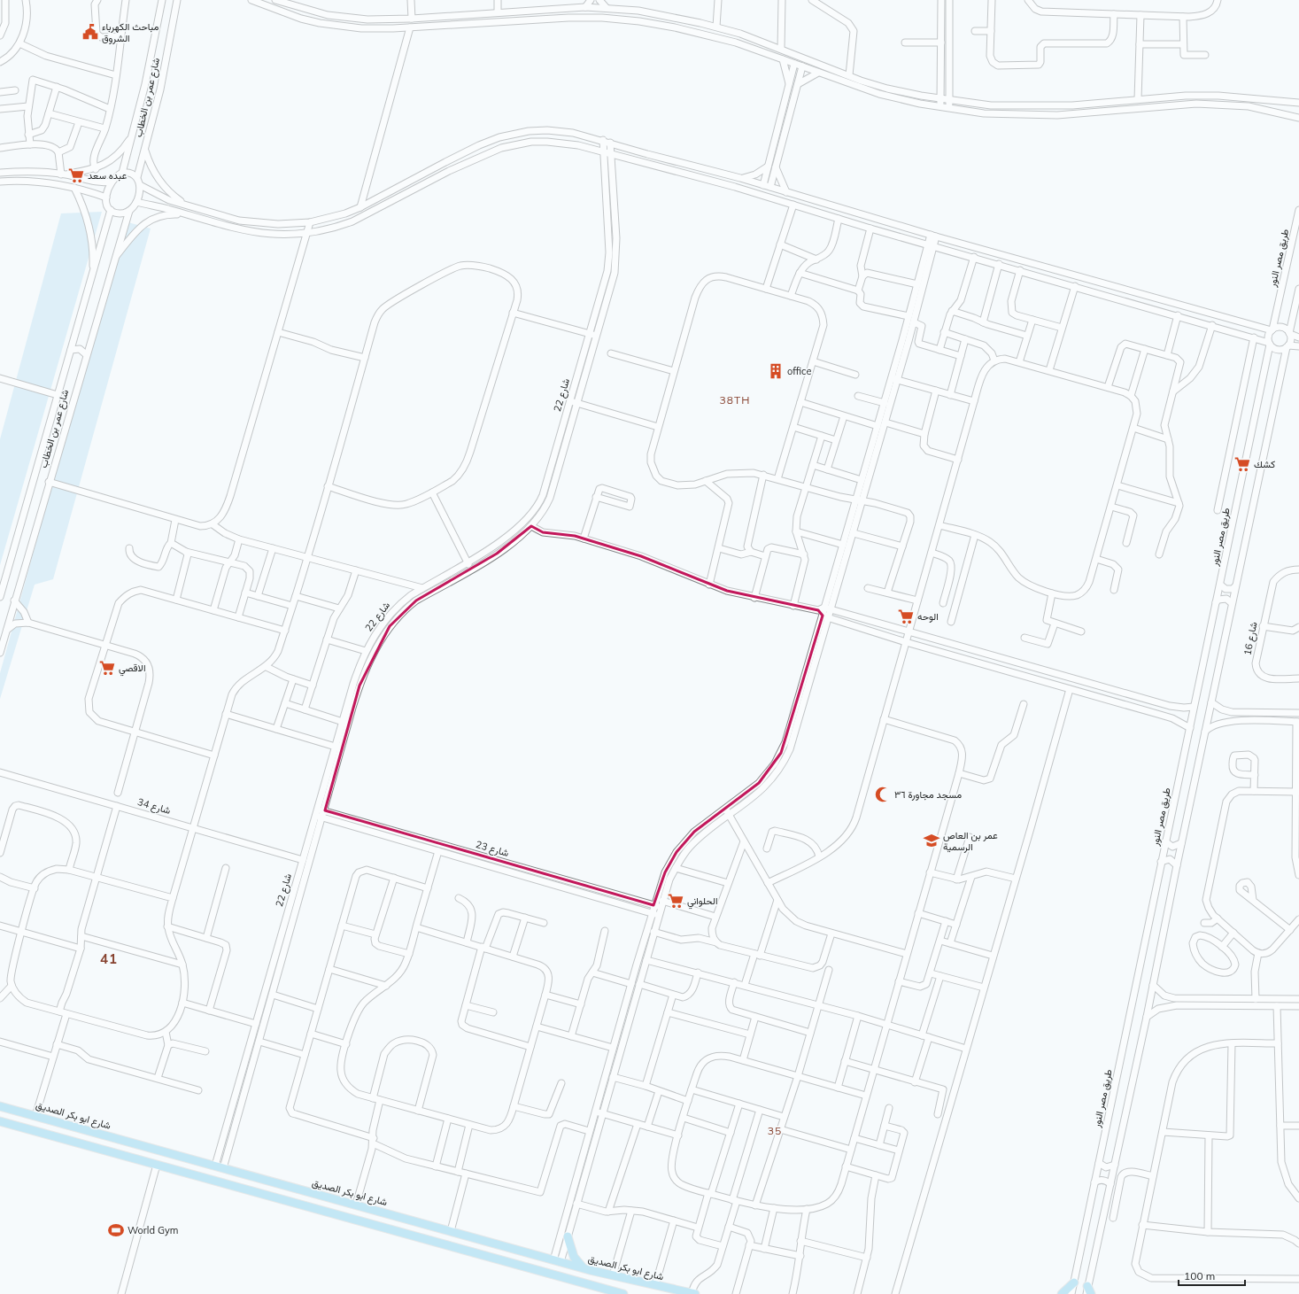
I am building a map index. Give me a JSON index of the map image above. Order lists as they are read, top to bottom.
{
  "streets": {
    "main road": ["شارع ابو بكر الصديق"],
    "street": [
      "شارع عمر بن الخطاب",
      "طريق مصر النور",
      "شارع 22",
      "شارع 16",
      "شارع 34",
      "شارع 23"
    ]
  },
  "crossings": [
    ["شارع 22", "شارع 34"],
    ["شارع 22", "شارع 23"],
    ["شارع 22", "شارع ابو بكر الصديق"]
  ],
  "districts": ["38TH", "41", "35"],
  "places": {
    "public building": ["مباحث الكهرباء الشروق"],
    "supermarket": [
      "عبده سعد",
      "كشك",
      "الوحه",
      "الاقصي",
      "الحلواني"
    ],
    "building": ["office"],
    "mosque": ["مسجد مجاورة ٣٦"],
    "school or university": ["عمر بن العاص الرسمية"],
    "sports": ["World Gym"]
  },
  "scale_bar": "100 m"
}
